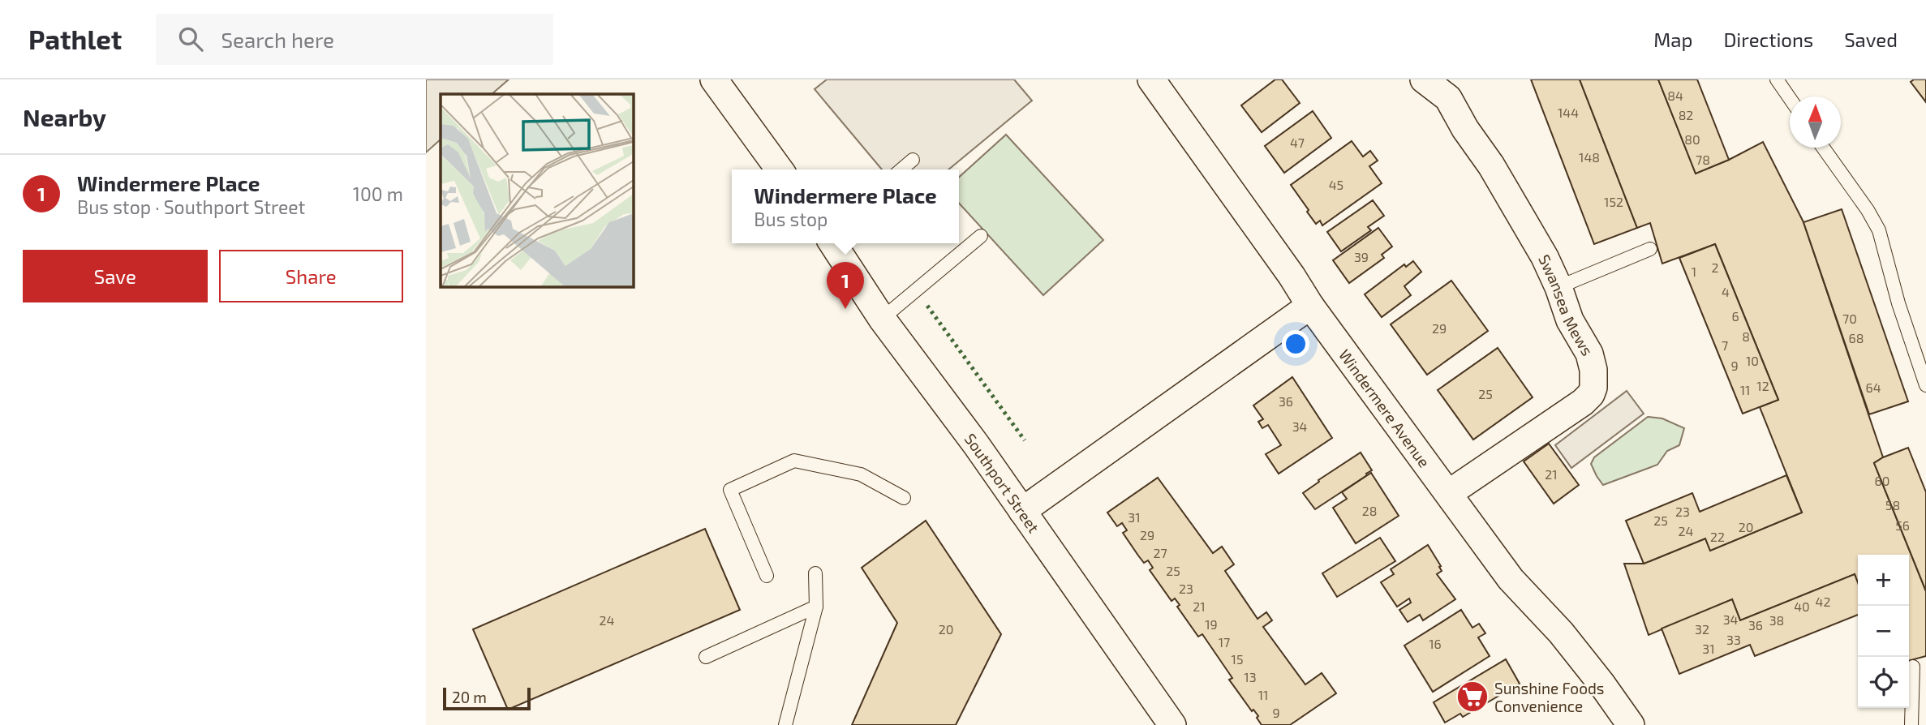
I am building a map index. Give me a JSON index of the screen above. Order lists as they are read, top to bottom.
{
  "streets": {
    "street": ["Swansea Mews", "Windermere Avenue", "Southport Street"]
  },
  "crossings": [
    ["Swansea Mews", "Windermere Avenue"]
  ],
  "places": {
    "supermarket": ["Sunshine Foods Convenience"]
  },
  "house_numbers": [
    "84",
    "144",
    "82",
    "80",
    "47",
    "148",
    "78",
    "45",
    "152",
    "39",
    "2",
    "1",
    "4",
    "6",
    "70",
    "29",
    "8",
    "68",
    "7",
    "10",
    "9",
    "12",
    "64",
    "11",
    "25",
    "36",
    "34",
    "21",
    "60",
    "58",
    "28",
    "23",
    "31",
    "25",
    "56",
    "20",
    "24",
    "29",
    "22",
    "27",
    "25",
    "23",
    "42",
    "21",
    "40",
    "34",
    "24",
    "38",
    "19",
    "36",
    "20",
    "32",
    "33",
    "17",
    "16",
    "31",
    "15",
    "13",
    "11",
    "9"
  ],
  "scale_bar": "20 m",
  "north": "top",
  "page": {
    "header": "Pathlet",
    "search": "Search here",
    "nav": ["Map", "Directions", "Saved"],
    "heading": "Nearby",
    "list": [
      {
        "mark": "1",
        "name": "Windermere Place",
        "note": "Bus stop · Southport Street",
        "value": "100 m"
      }
    ],
    "popup": ["Windermere Place", "Bus stop"],
    "buttons": ["Save", "Share"],
    "pins": "1",
    "map_buttons": ["+", "−"],
    "scale": "20 m"
  }
}
